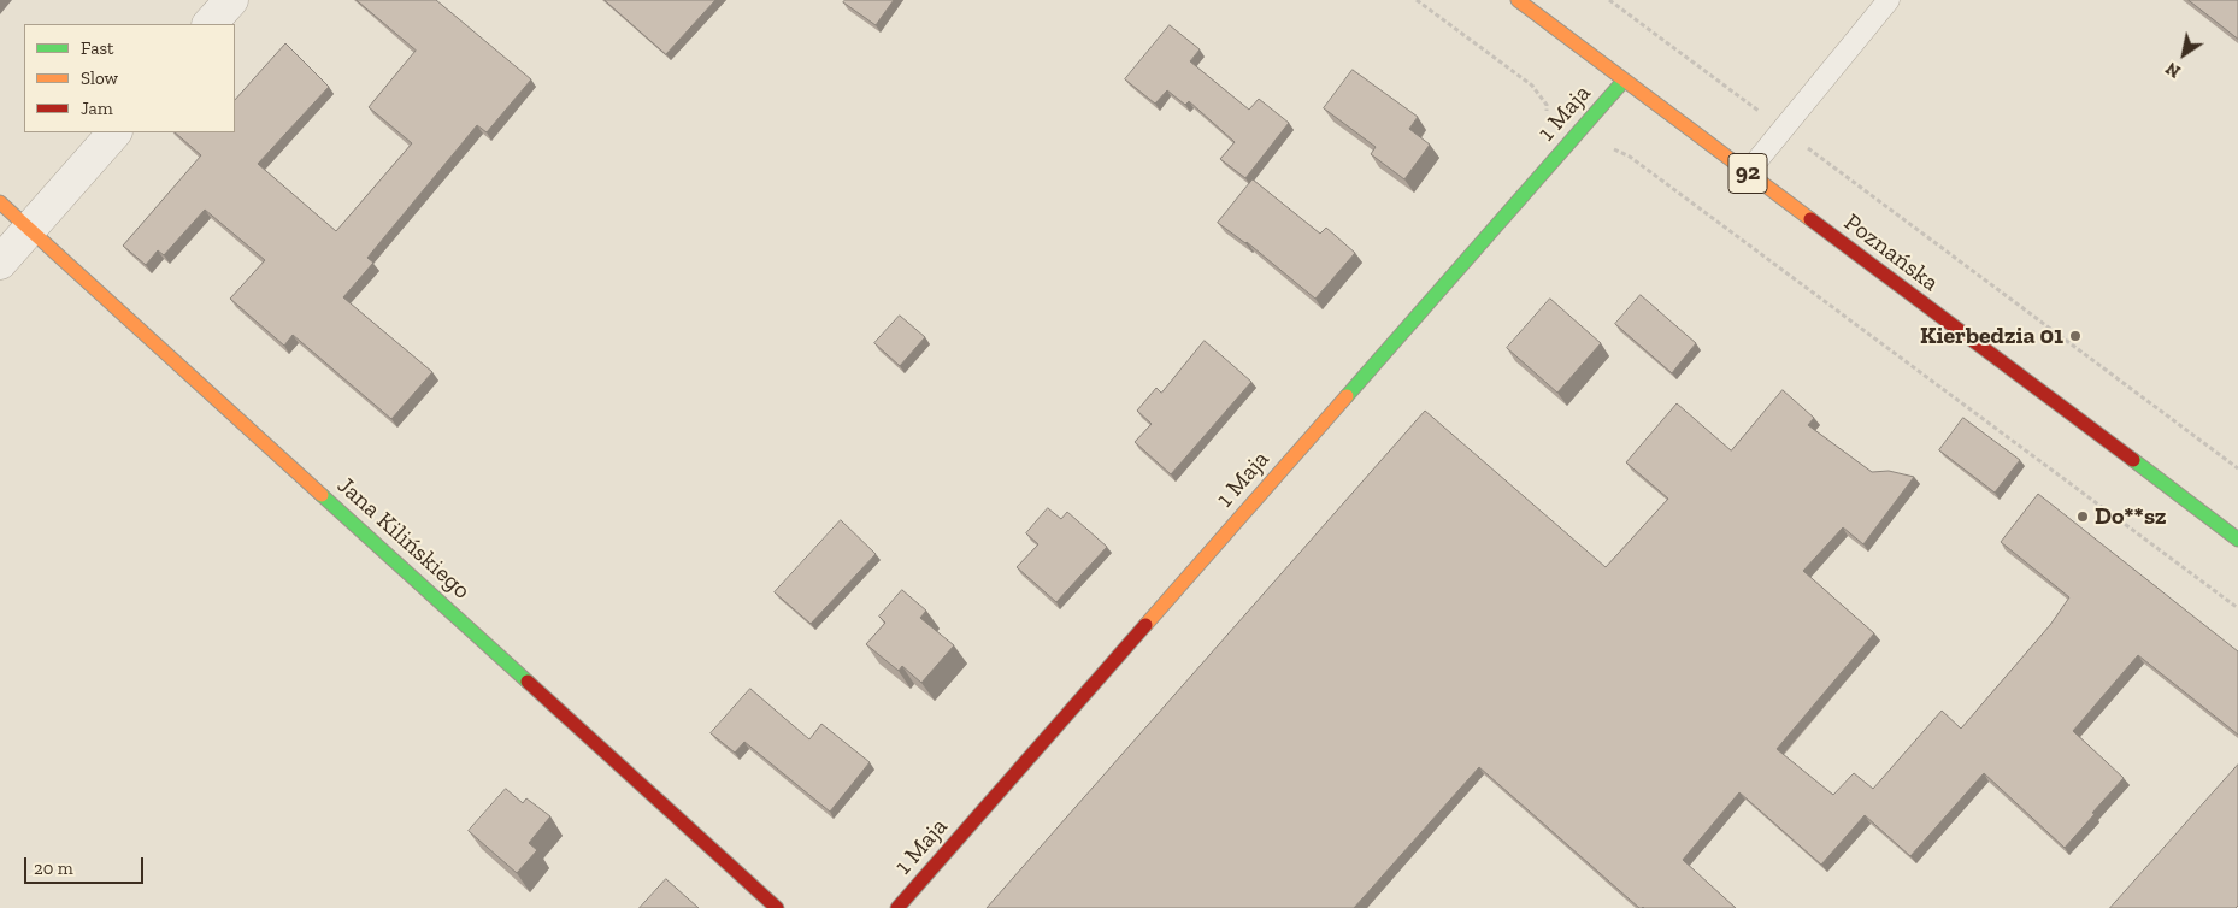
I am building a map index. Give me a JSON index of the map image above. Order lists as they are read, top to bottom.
{
  "streets": {
    "street": [
      "1 Maja",
      "92",
      "Poznańska",
      "Jana Kilińskiego"
    ]
  },
  "crossings": [
    ["1 Maja", "Poznańska"]
  ],
  "places": ["Kierbedzia 01", "Do**sz"],
  "legend": ["Fast", "Slow", "Jam"],
  "scale_bar": "20 m",
  "north": "bottom left"
}
